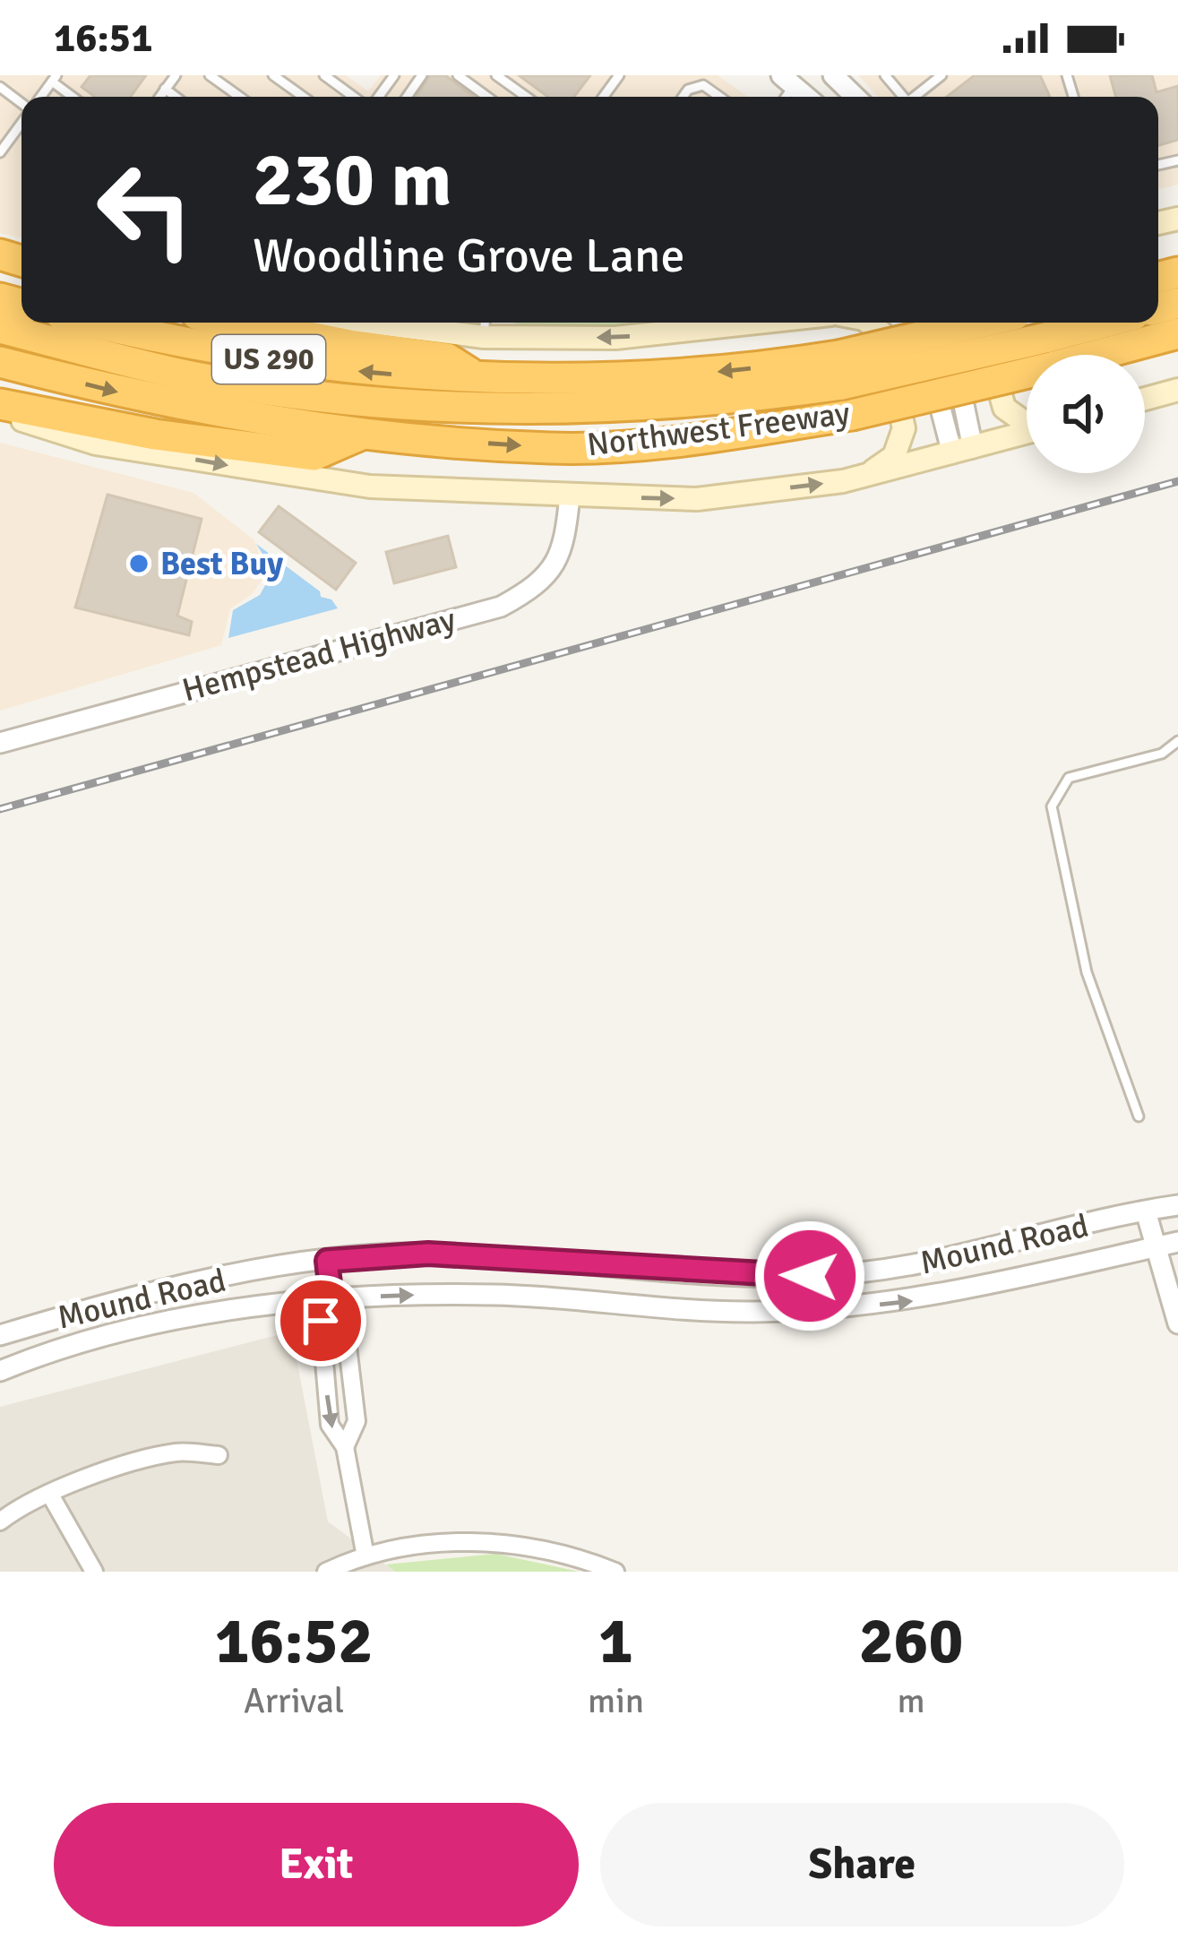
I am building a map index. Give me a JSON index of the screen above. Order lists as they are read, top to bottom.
{
  "streets": {
    "highway": ["US 290", "Northwest Freeway"],
    "street": ["Hempstead Highway", "Mound Road"]
  },
  "places": ["Best Buy"],
  "page": {
    "status": "16:51",
    "turn": ["230 m", "Woodline Grove Lane"],
    "eta": [
      "16:52",
      "Arrival",
      "1",
      "min",
      "260",
      "m"
    ],
    "buttons": ["Exit", "Share"]
  }
}
